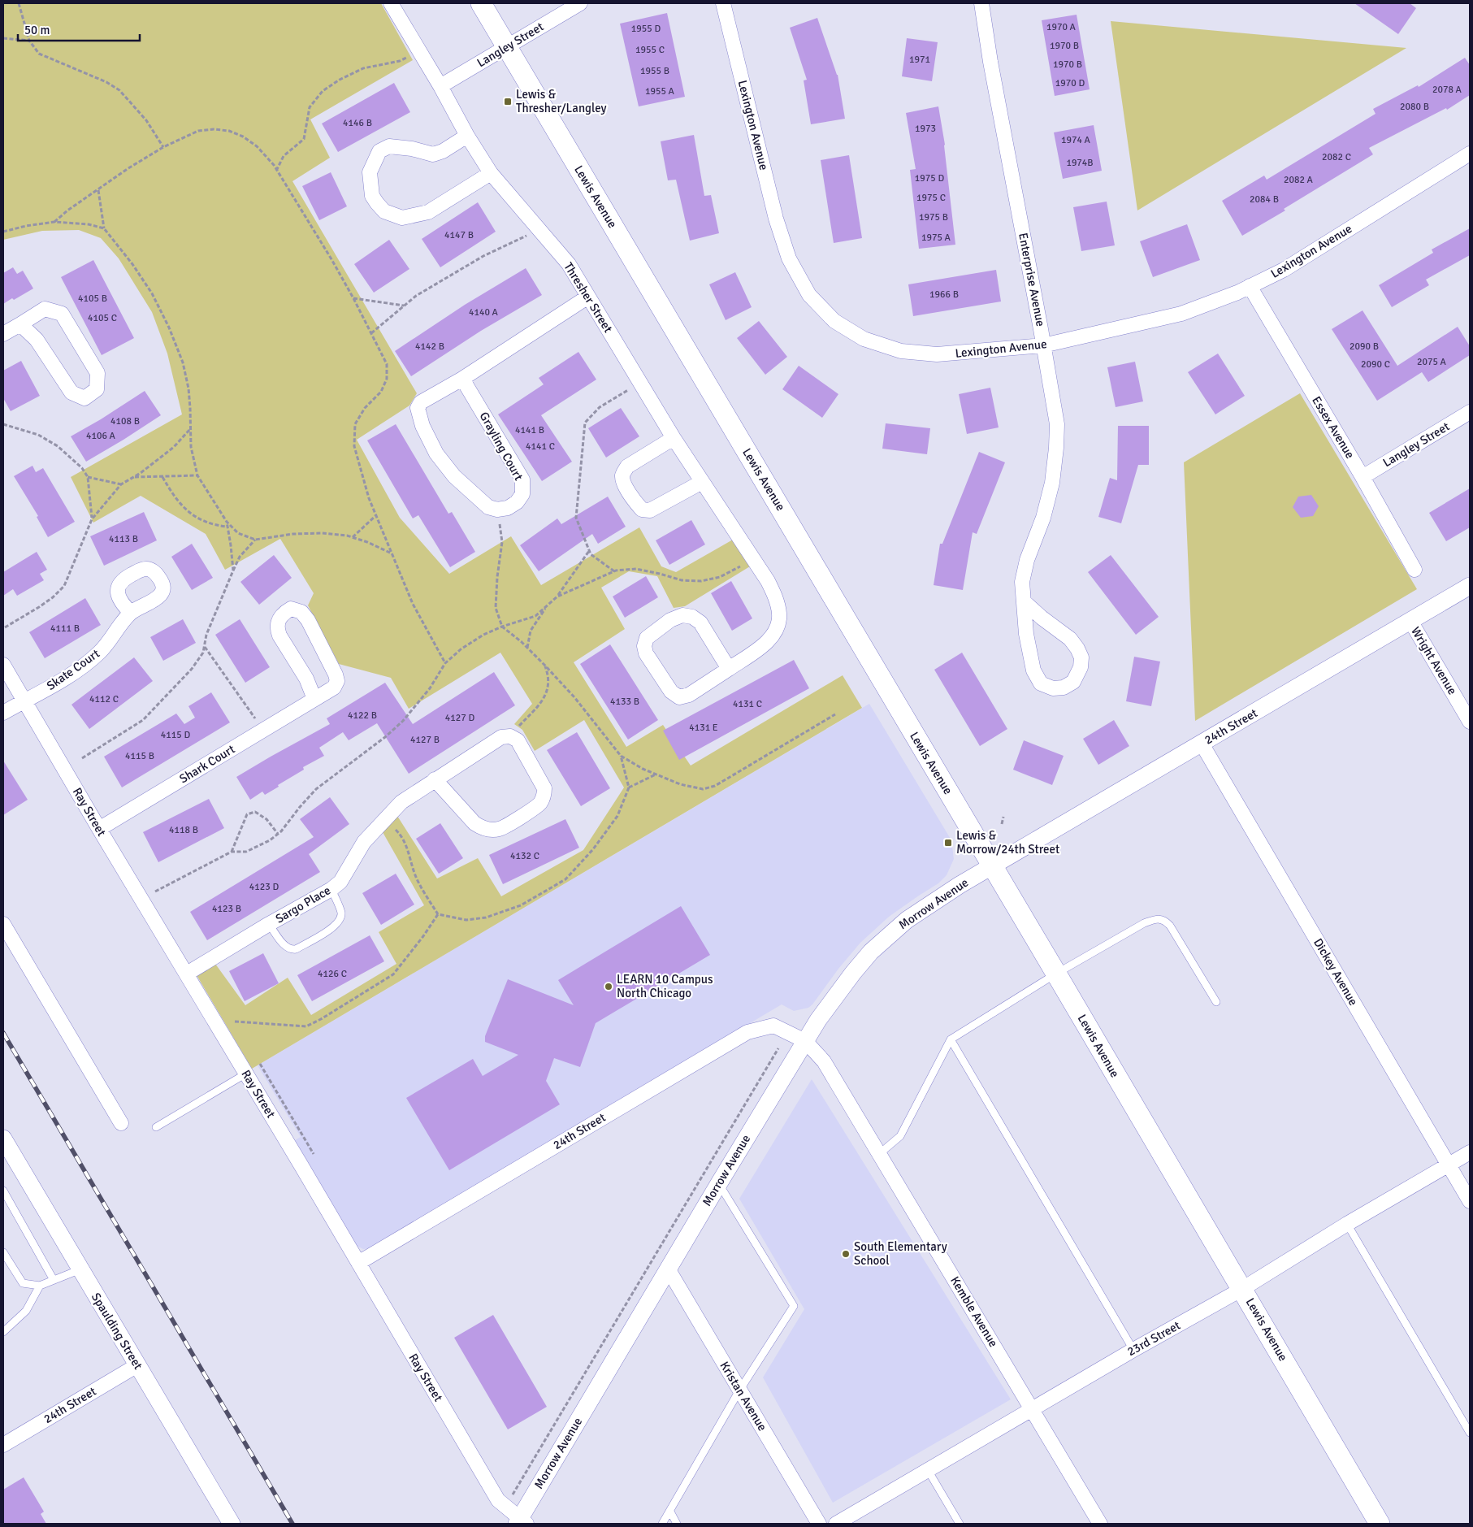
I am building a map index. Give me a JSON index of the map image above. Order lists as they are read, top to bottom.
{
  "streets": {
    "main road": ["Lewis Avenue"],
    "street": [
      "Langley Street",
      "Lexington Avenue",
      "Enterprise Avenue",
      "Thresher Street",
      "Essex Avenue",
      "Grayling Court",
      "Wright Avenue",
      "Skate Court",
      "24th Street",
      "Shark Court",
      "Ray Street",
      "Morrow Avenue",
      "Sargo Place",
      "Dickey Avenue",
      "Kemble Avenue",
      "Spaulding Street",
      "23rd Street",
      "Kristan Avenue"
    ]
  },
  "crossings": [
    ["Langley Street", "Lewis Avenue"],
    ["Langley Street", "Thresher Street"],
    ["Langley Street", "Essex Avenue"],
    ["Lexington Avenue", "Enterprise Avenue"],
    ["Lexington Avenue", "Essex Avenue"],
    ["Lewis Avenue", "24th Street"],
    ["Lewis Avenue", "Morrow Avenue"],
    ["Lewis Avenue", "23rd Street"],
    ["Wright Avenue", "24th Street"],
    ["Skate Court", "Ray Street"],
    ["24th Street", "Ray Street"],
    ["24th Street", "Morrow Avenue"],
    ["24th Street", "Dickey Avenue"],
    ["24th Street", "Kemble Avenue"],
    ["24th Street", "Spaulding Street"],
    ["Shark Court", "Ray Street"],
    ["Ray Street", "Morrow Avenue"],
    ["Ray Street", "Sargo Place"],
    ["Morrow Avenue", "Kemble Avenue"],
    ["Morrow Avenue", "Kristan Avenue"],
    ["Dickey Avenue", "23rd Street"],
    ["Kemble Avenue", "23rd Street"]
  ],
  "places": {
    "transit": ["Lewis & Thresher/Langley", "Lewis & Morrow/24th Street"],
    "other": ["LEARN 10 Campus North Chicago", "South Elementary School"]
  },
  "house_numbers": [
    "1970 A",
    "1955 D",
    "1970 B",
    "1955 C",
    "1971",
    "1970 B",
    "1955 B",
    "1970 D",
    "2078 A",
    "1955 A",
    "2080 B",
    "4146 B",
    "1973",
    "1974 A",
    "2082 C",
    "1974B",
    "1975 D",
    "2082 A",
    "1975 C",
    "2084 B",
    "1975 B",
    "4147 B",
    "1975 A",
    "1966 B",
    "4105 B",
    "4140 A",
    "4105 C",
    "4142 B",
    "2090 B",
    "2075 A",
    "2090 C",
    "4108 B",
    "4141 B",
    "4106 A",
    "4141 C",
    "4113 B",
    "4111 B",
    "4112 C",
    "4133 B",
    "4131 C",
    "4122 B",
    "4127 D",
    "4131 E",
    "4115 D",
    "4127 B",
    "4115 B",
    "4118 B",
    "4132 C",
    "4123 D",
    "4123 B",
    "4126 C"
  ],
  "scale_bar": "50 m"
}
